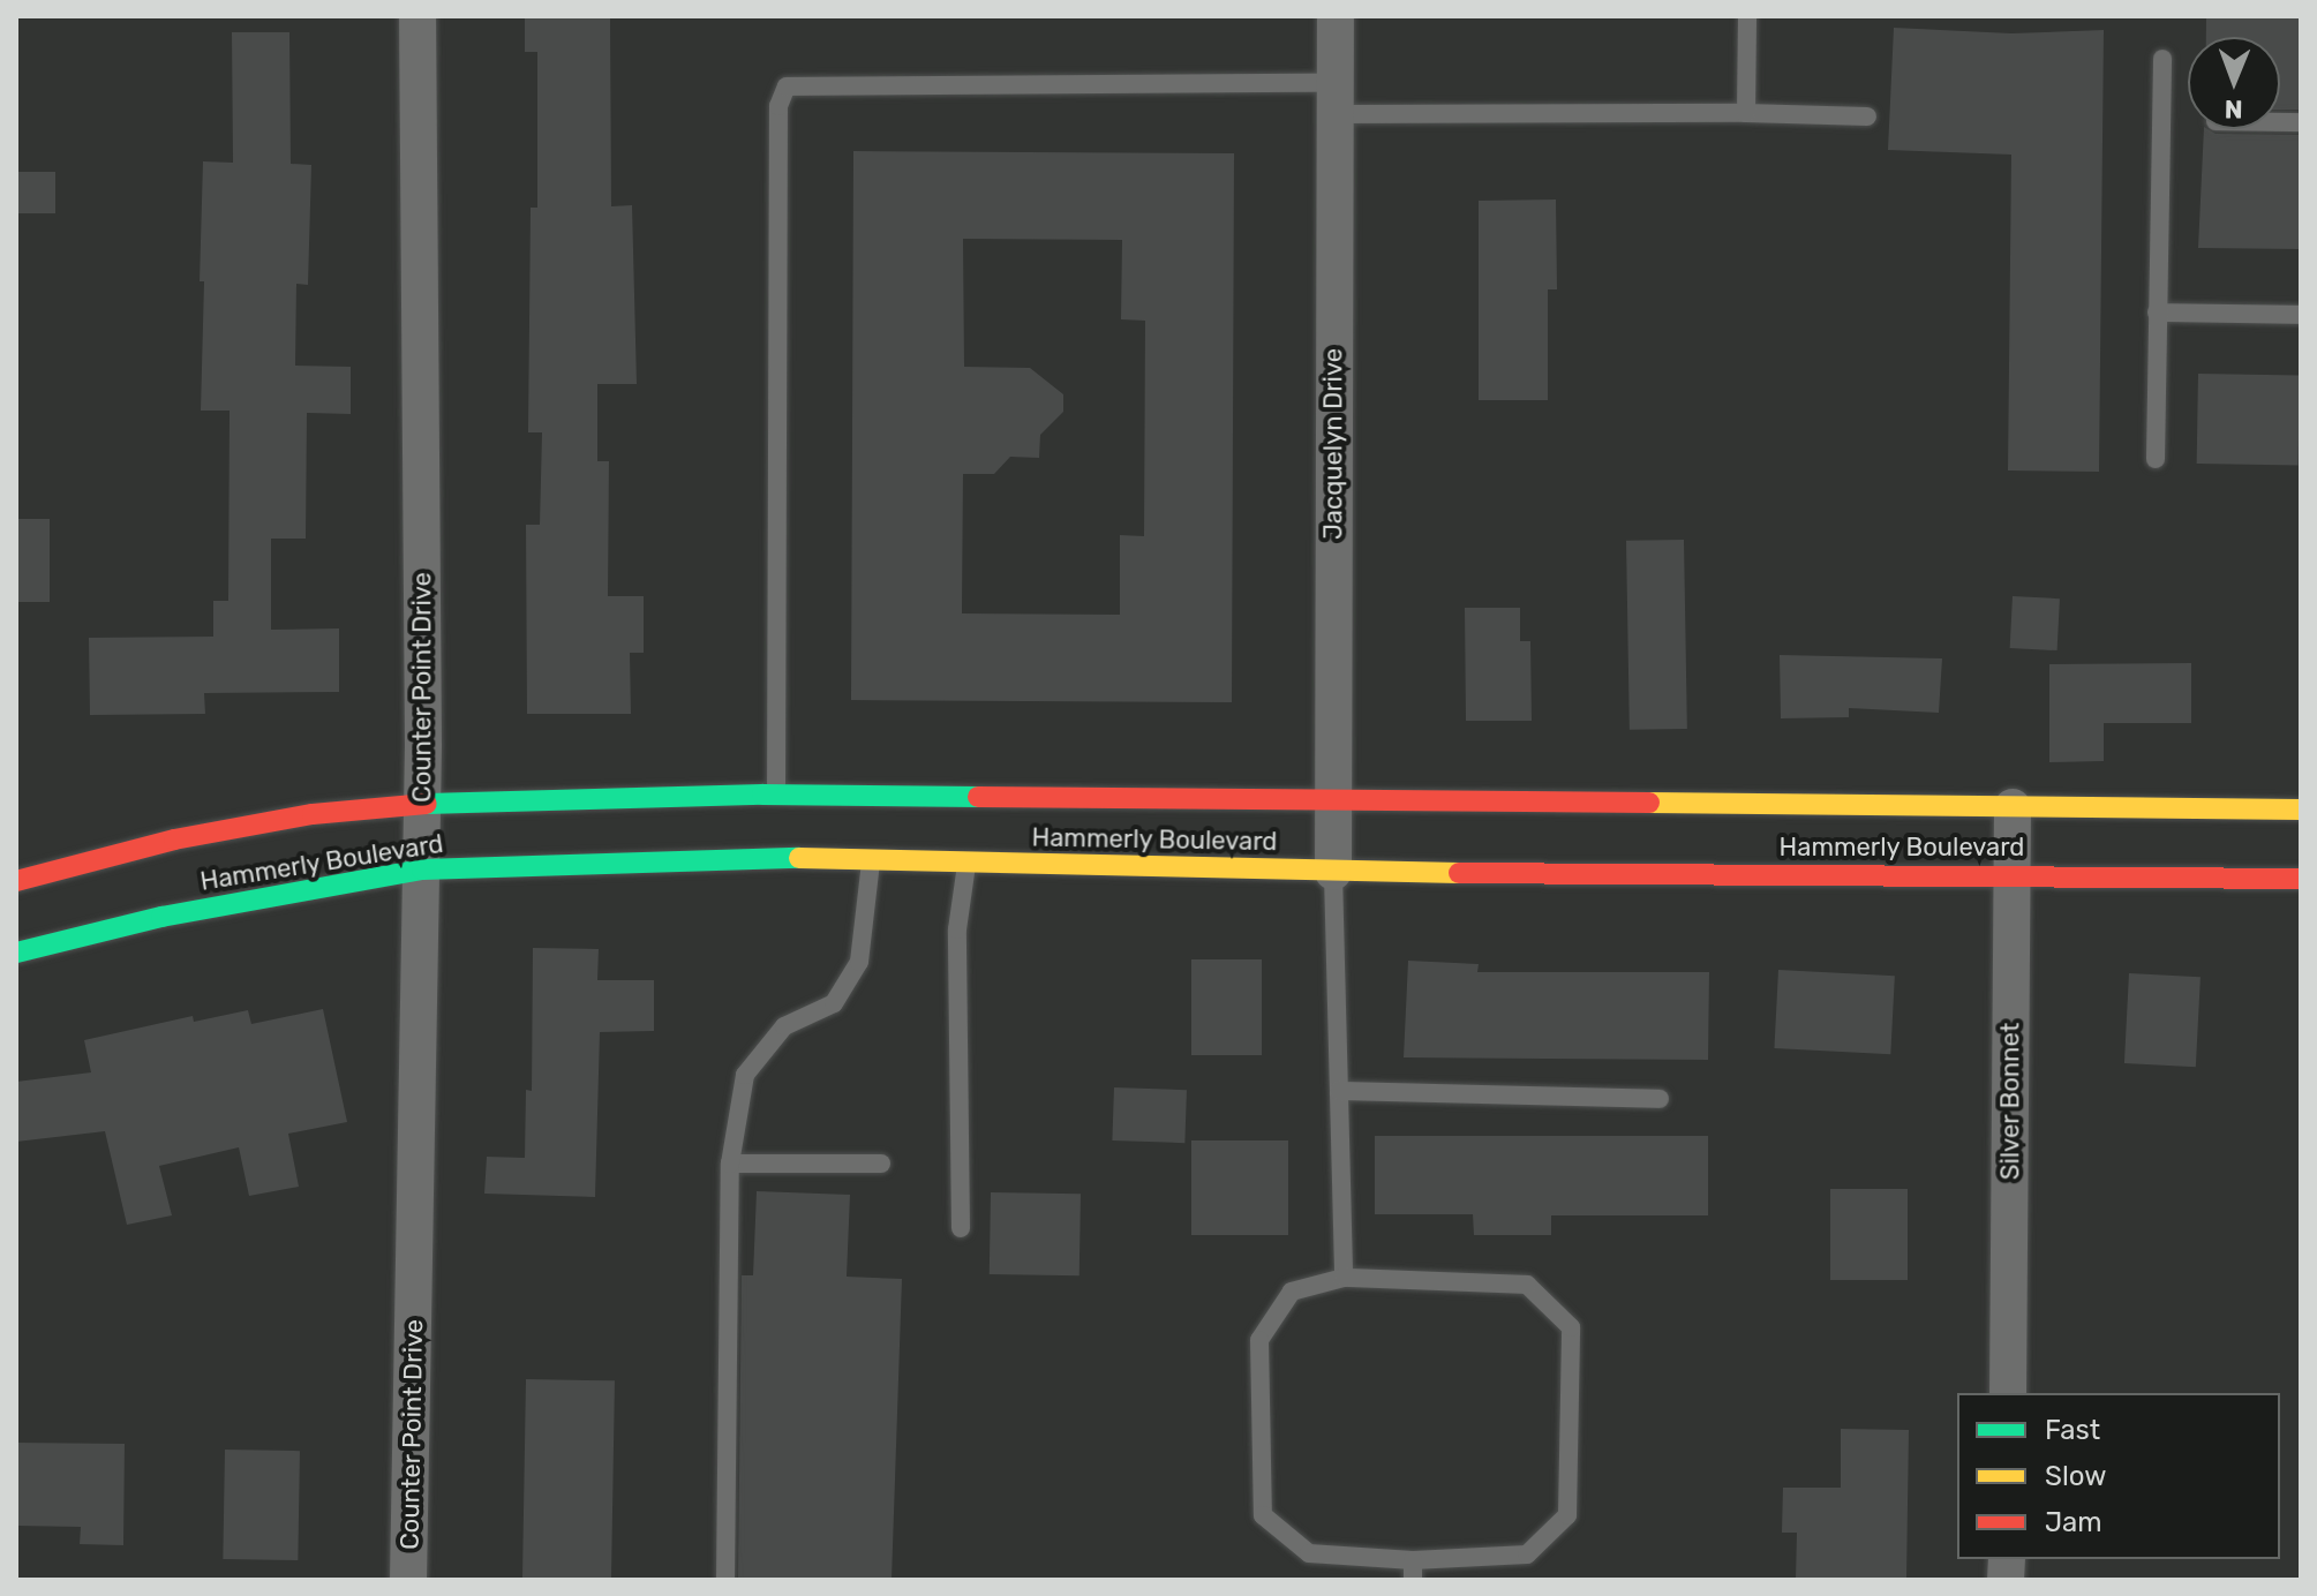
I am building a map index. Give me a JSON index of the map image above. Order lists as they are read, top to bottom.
{
  "streets": {
    "main road": ["Hammerly Boulevard"],
    "street": ["Jacquelyn Drive", "Counter Point Drive", "Silver Bonnet"]
  },
  "crossings": [
    ["Jacquelyn Drive", "Hammerly Boulevard"],
    ["Counter Point Drive", "Hammerly Boulevard"],
    ["Hammerly Boulevard", "Silver Bonnet"]
  ],
  "legend": ["Fast", "Slow", "Jam"],
  "north": "bottom"
}
